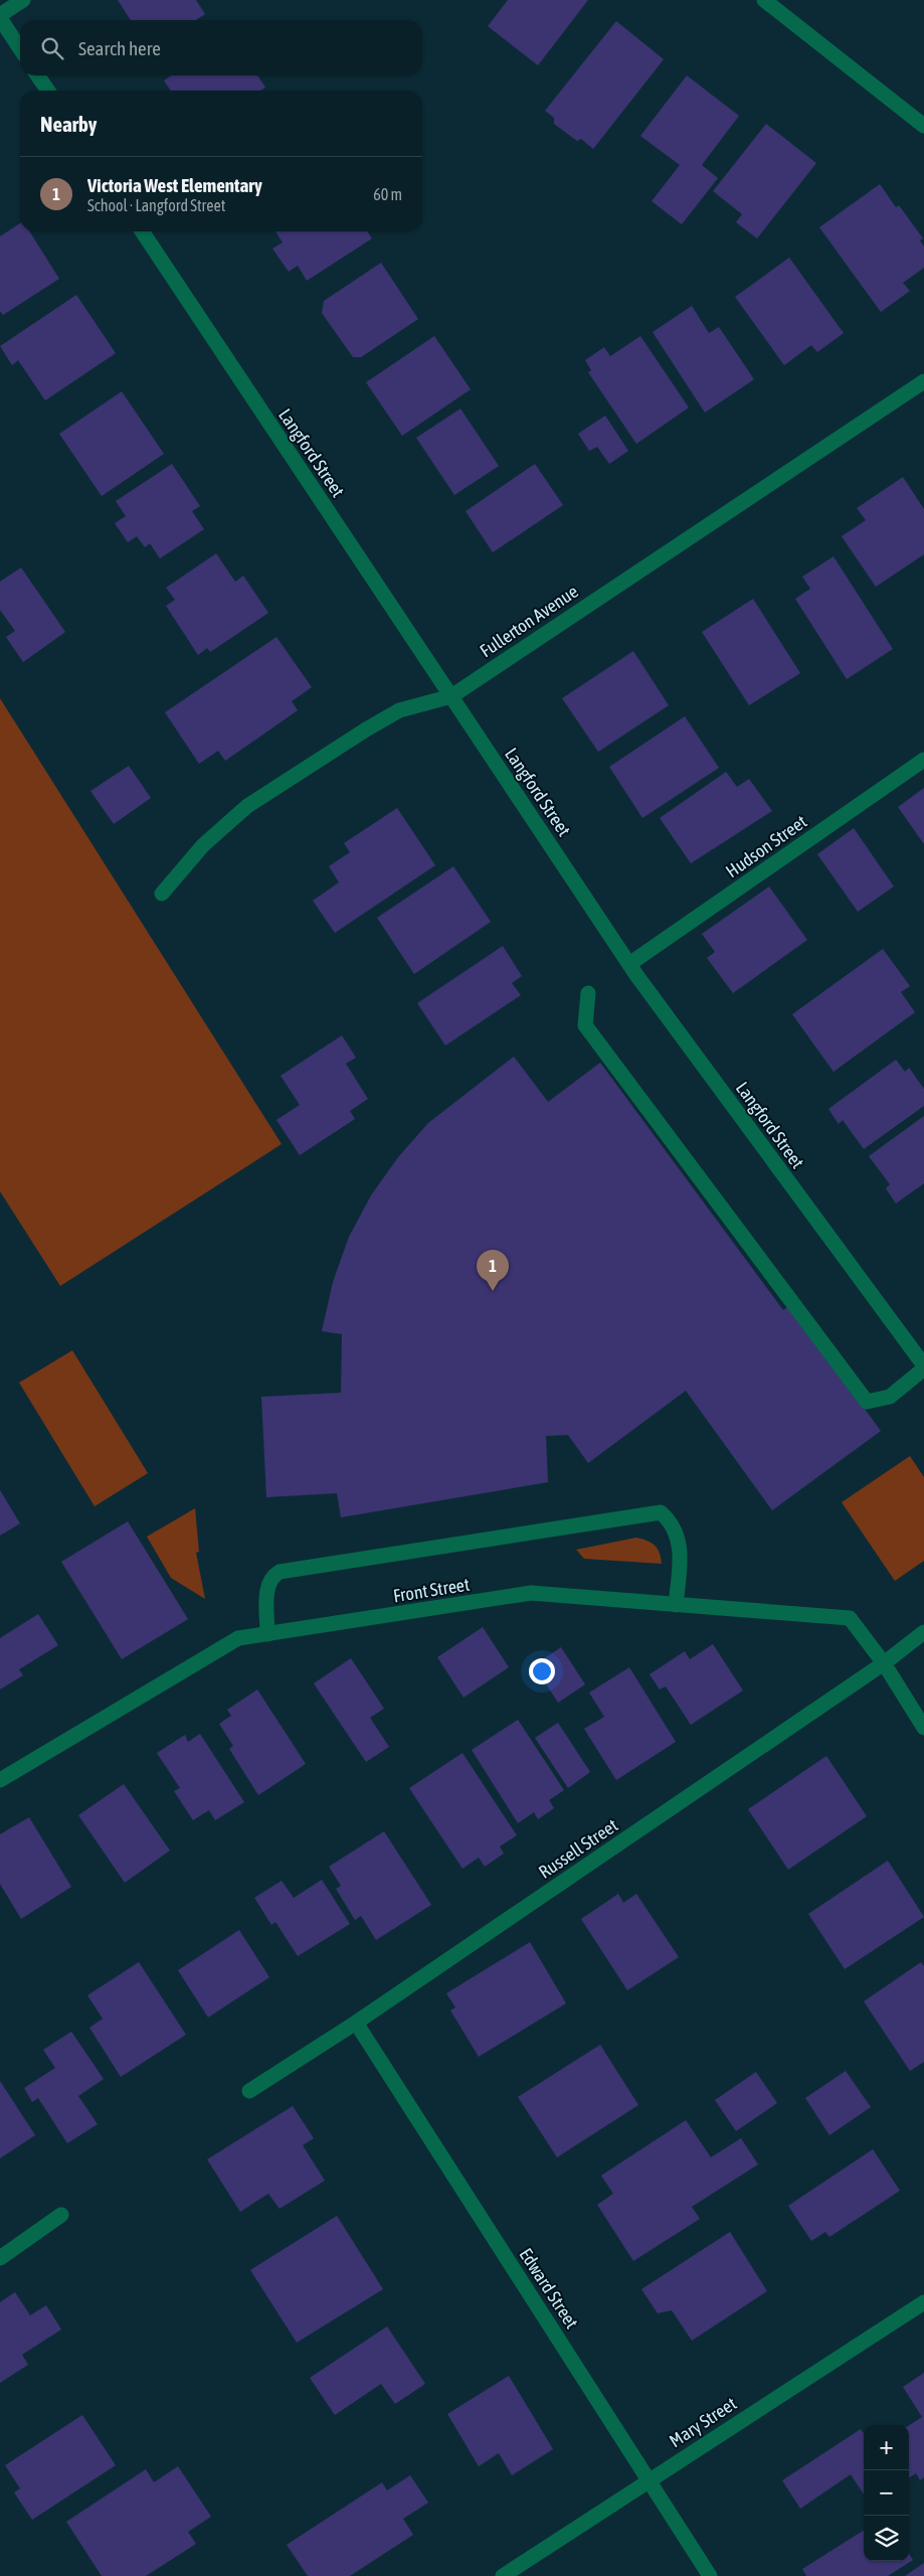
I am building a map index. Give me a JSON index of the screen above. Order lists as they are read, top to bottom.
{
  "streets": {
    "street": [
      "Langford Street",
      "Fullerton Avenue",
      "Hudson Street",
      "Front Street",
      "Russell Street",
      "Edward Street",
      "Mary Street"
    ]
  },
  "crossings": [
    ["Langford Street", "Fullerton Avenue"],
    ["Langford Street", "Hudson Street"],
    ["Front Street", "Russell Street"],
    ["Russell Street", "Edward Street"],
    ["Edward Street", "Mary Street"]
  ],
  "page": {
    "search": "Search here",
    "heading": "Nearby",
    "list": [
      {
        "mark": "1",
        "name": "Victoria West Elementary",
        "note": "School · Langford Street",
        "value": "60 m"
      }
    ],
    "pins": "1",
    "map_buttons": ["+", "−"]
  }
}
